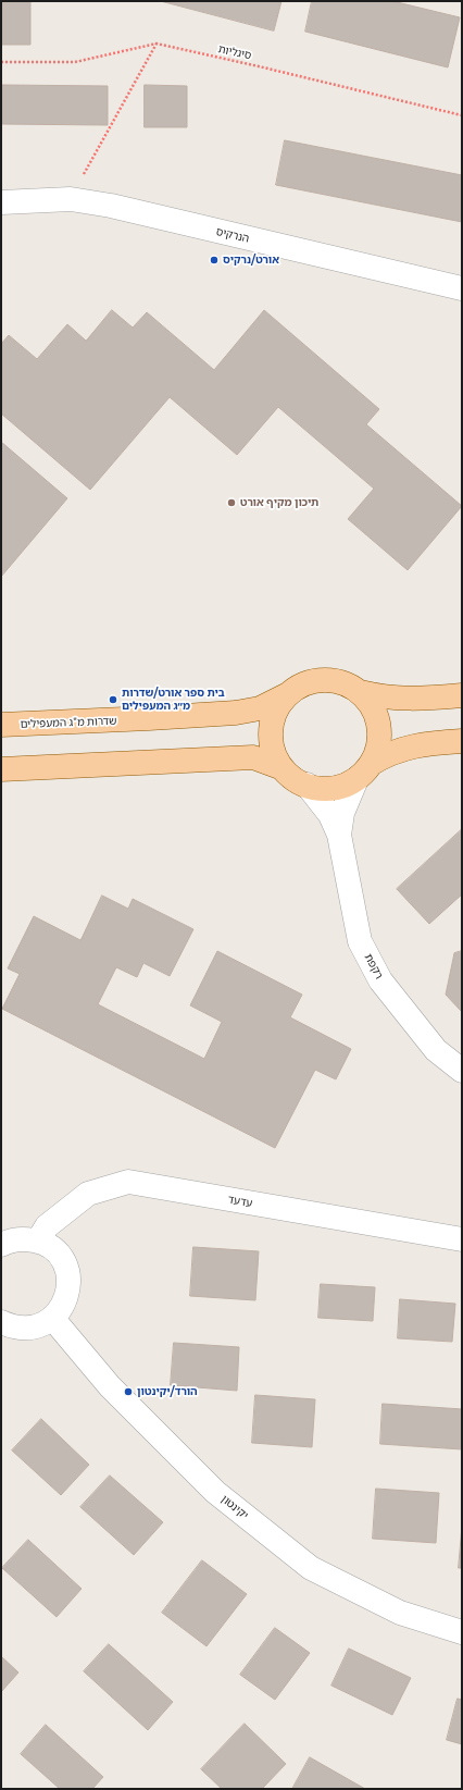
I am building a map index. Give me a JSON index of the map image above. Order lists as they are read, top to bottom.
{
  "streets": {
    "main road": ["שדרות מ\"ג המעפילים"],
    "street": [
      "הנרקיס",
      "רקפת",
      "עדעד",
      "יקינטון"
    ],
    "path": ["סיגליות"]
  },
  "crossings": [
    ["שדרות מ\"ג המעפילים", "רקפת"]
  ],
  "places": [
    "אורט/נרקיס",
    "תיכון מקיף אורט",
    "בית ספר אורט/שדרות מ״ג המעפילים",
    "הורד/יקינטון"
  ]
}
